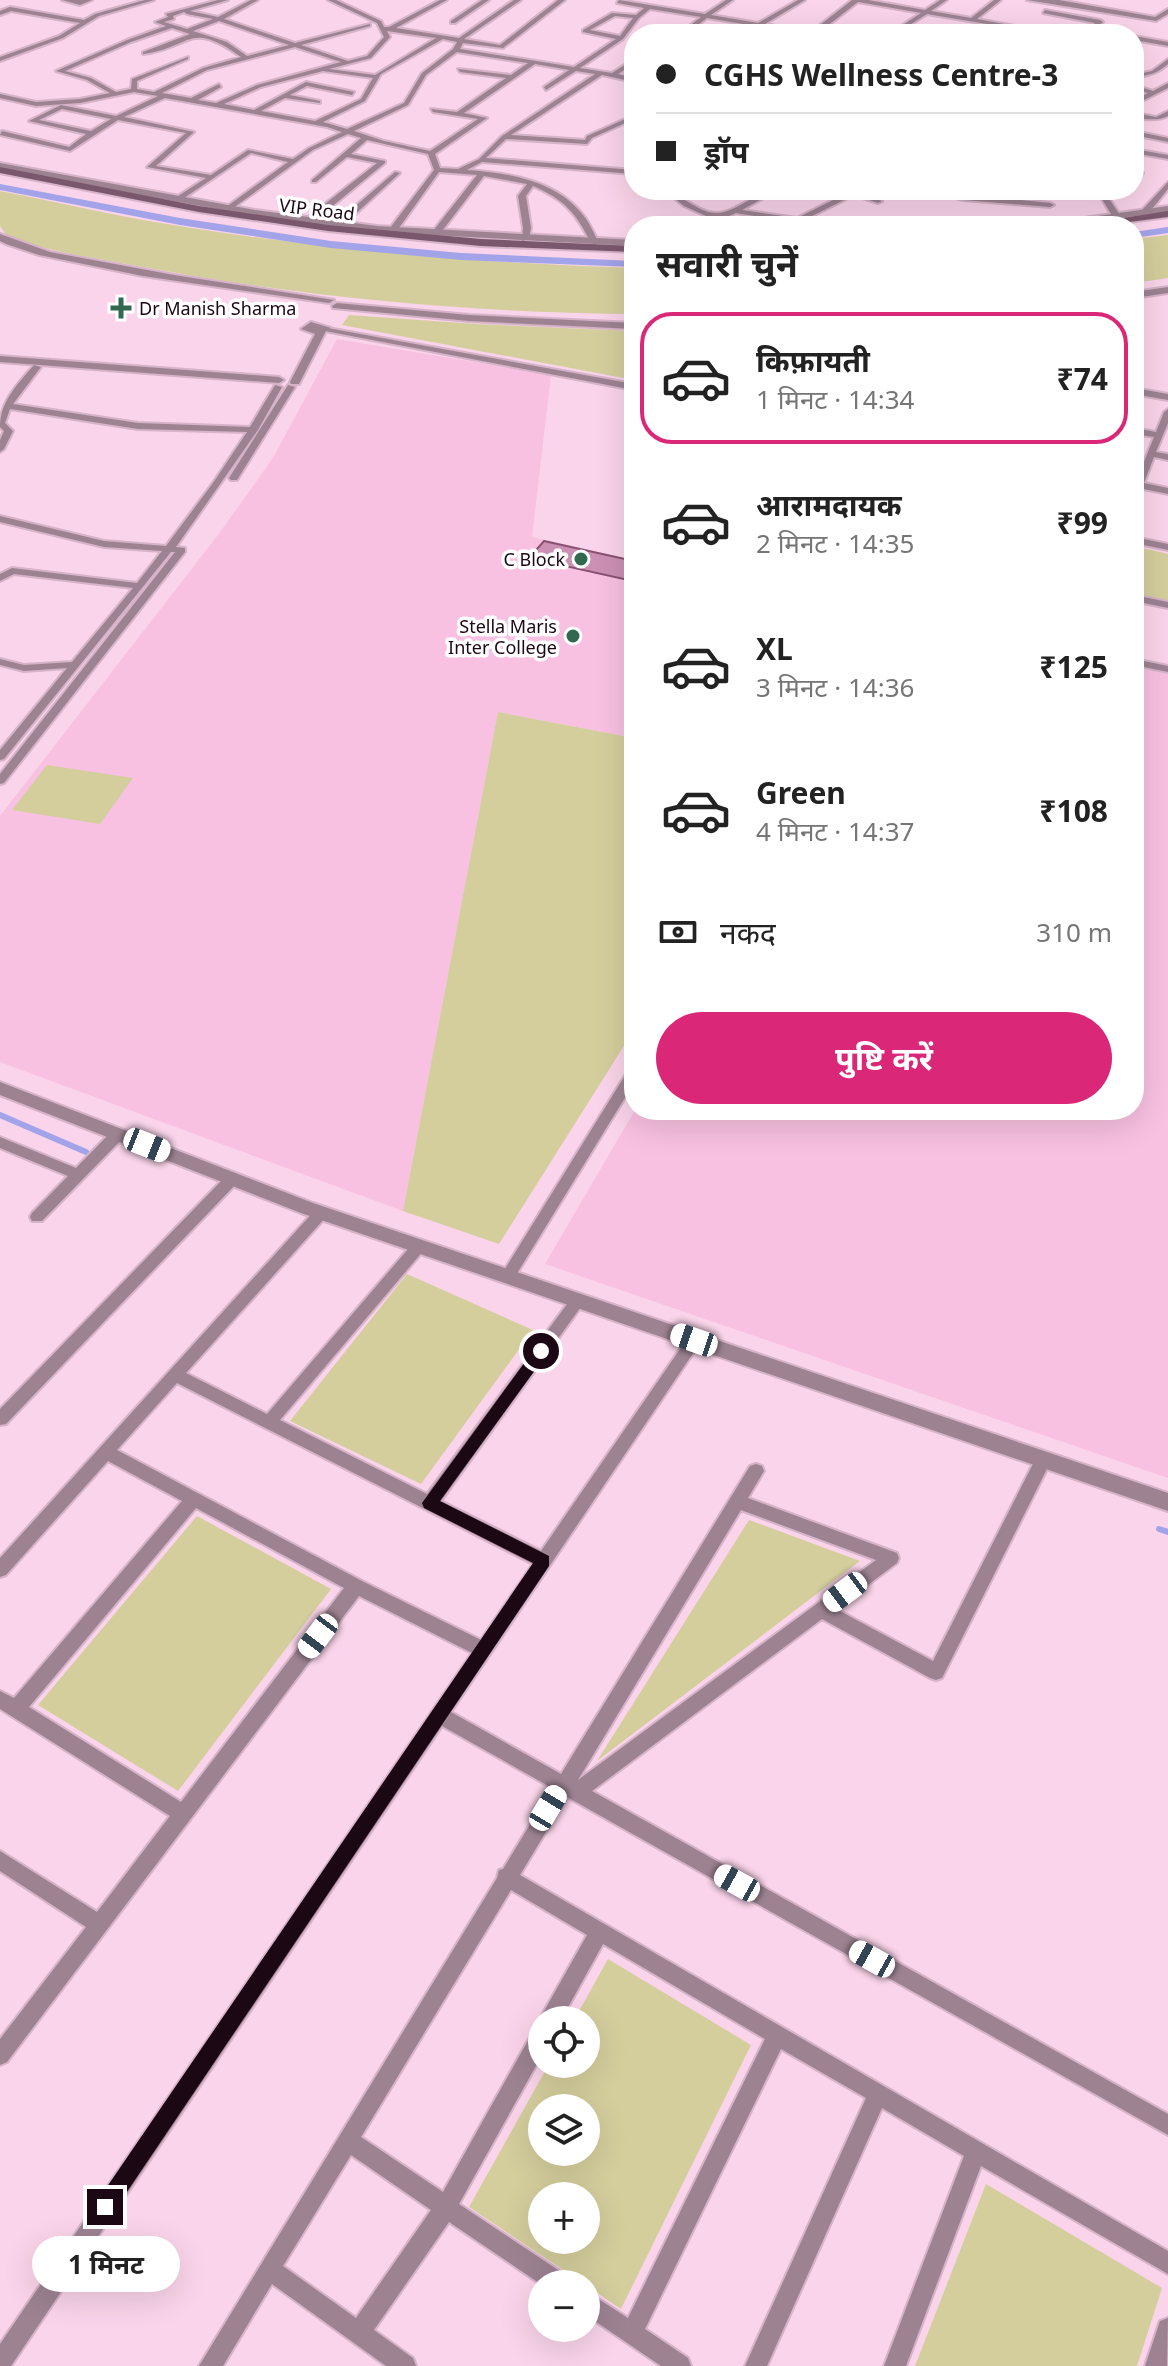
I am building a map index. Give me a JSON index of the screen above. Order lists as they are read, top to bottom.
{
  "streets": {
    "main road": ["VIP Road"]
  },
  "places": {
    "health": ["Dr Manish Sharma"],
    "other": ["C Block", "Stella Maris Inter College"]
  },
  "page": {
    "banner": ["CGHS Wellness Centre-3", "ड्रॉप"],
    "heading": "सवारी चुनें",
    "list": [
      {
        "name": "किफ़ायती",
        "note": "1 मिनट · 14:34",
        "value": "₹74"
      },
      {
        "name": "आरामदायक",
        "note": "2 मिनट · 14:35",
        "value": "₹99"
      },
      {
        "name": "XL",
        "note": "3 मिनट · 14:36",
        "value": "₹125"
      },
      {
        "name": "Green",
        "note": "4 मिनट · 14:37",
        "value": "₹108"
      }
    ],
    "pay": ["नकद", "310 m"],
    "buttons": "पुष्टि करें",
    "map_buttons": ["+", "−"],
    "bubble": "1 मिनट"
  }
}
